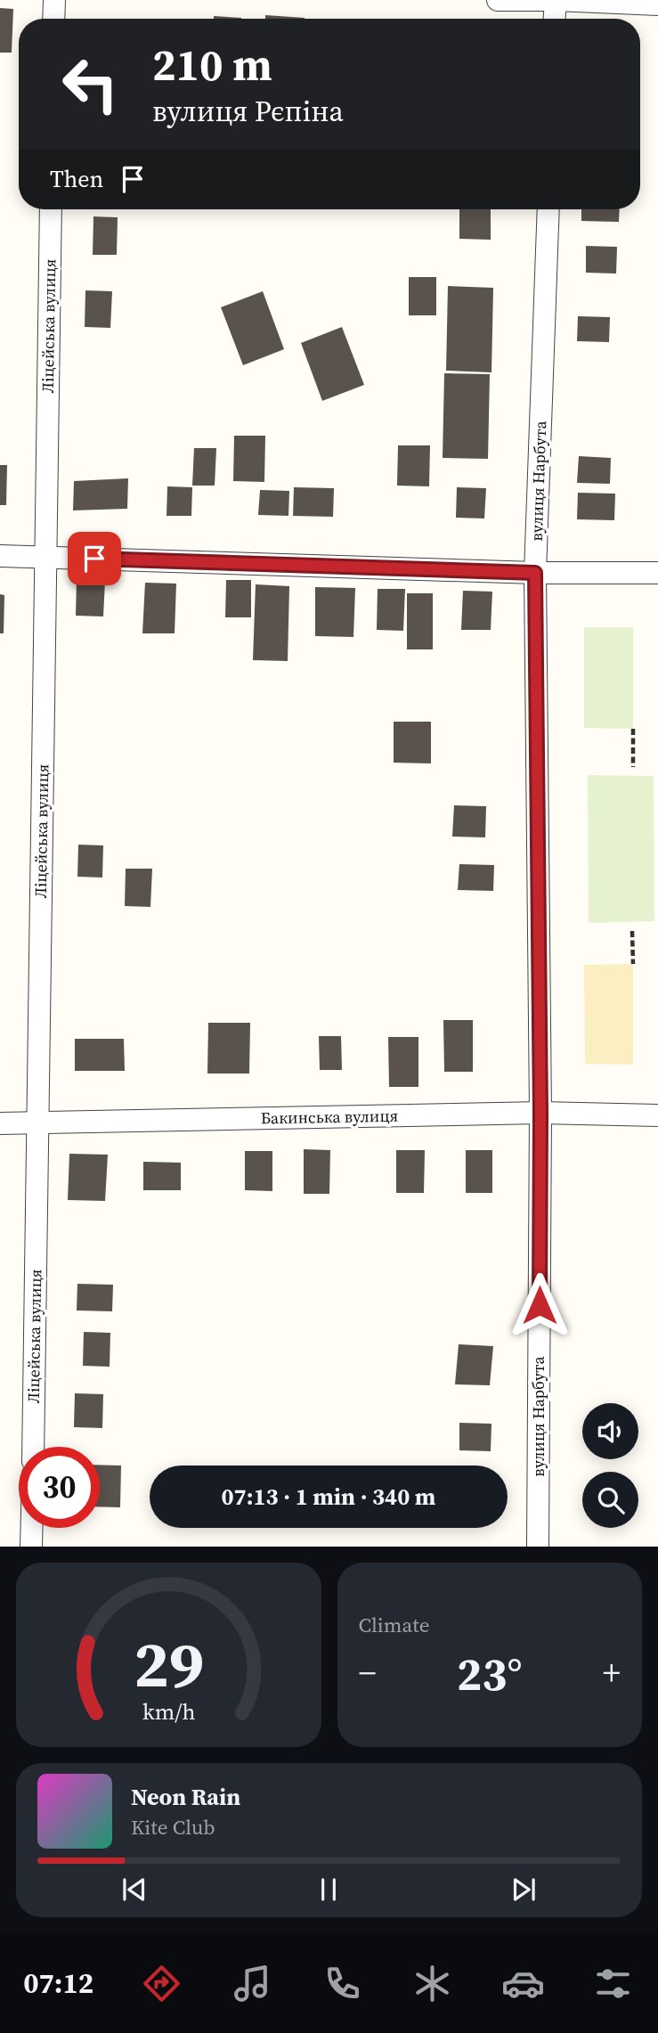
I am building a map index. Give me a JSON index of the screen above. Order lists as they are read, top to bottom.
{
  "streets": {
    "street": ["Ліцейська вулиця", "вулиця Нарбута", "Бакинська вулиця"]
  },
  "crossings": [
    ["Ліцейська вулиця", "Бакинська вулиця"],
    ["вулиця Нарбута", "Бакинська вулиця"]
  ],
  "page": {
    "turn": ["210 m", "вулиця Рєпіна"],
    "then": "Then",
    "limit": "30",
    "trip": "07:13 · 1 min · 340 m",
    "tile": "Climate",
    "heat": ["−", "23°", "+"],
    "song": ["Neon Rain", "Kite Club"],
    "tabs": "07:12",
    "gauge": ["29", "km/h"]
  }
}
